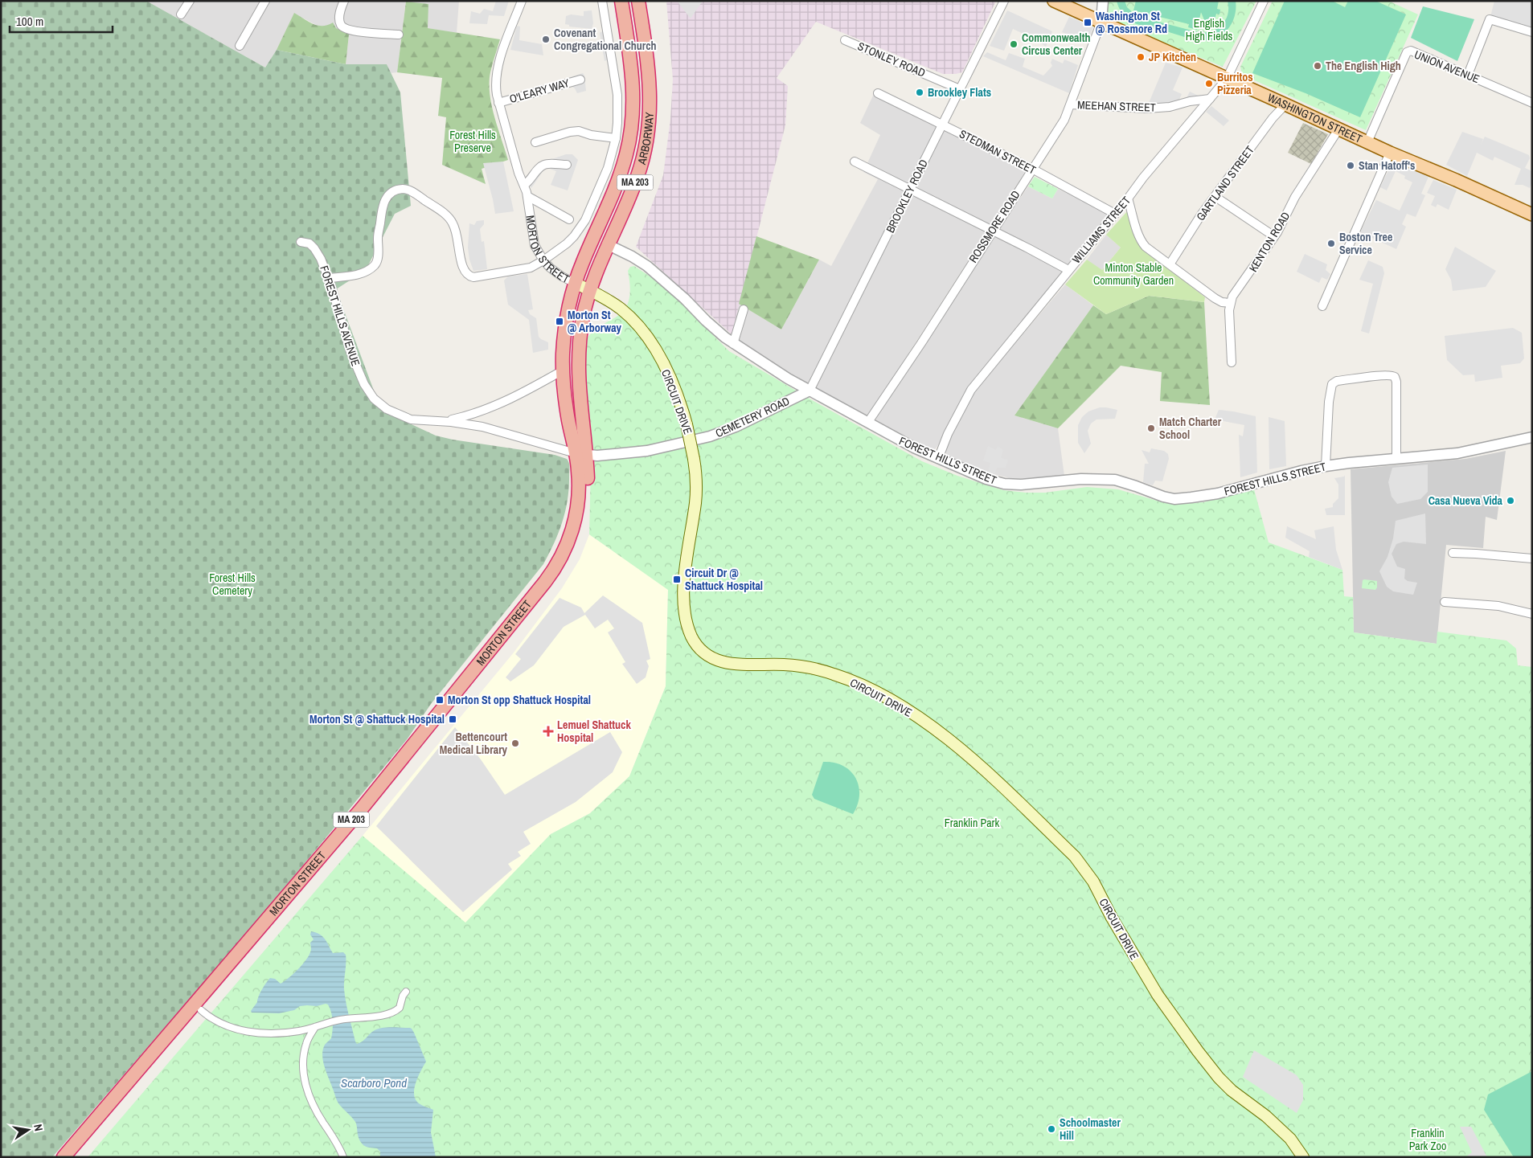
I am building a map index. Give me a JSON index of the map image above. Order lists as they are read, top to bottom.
{
  "streets": {
    "highway": ["ARBORWAY", "MA 203", "MORTON STREET"],
    "main road": ["WASHINGTON STREET", "CIRCUIT DRIVE"],
    "street": [
      "STONLEY ROAD",
      "UNION AVENUE",
      "O'LEARY WAY",
      "MEEHAN STREET",
      "STEDMAN STREET",
      "GARTLAND STREET",
      "BROOKLEY ROAD",
      "ROSSMORE ROAD",
      "WILLIAMS STREET",
      "KENTON ROAD",
      "FOREST HILLS AVENUE",
      "CEMETERY ROAD",
      "FOREST HILLS STREET"
    ]
  },
  "crossings": [
    ["STONLEY ROAD", "BROOKLEY ROAD"],
    ["UNION AVENUE", "WASHINGTON STREET"],
    ["O'LEARY WAY", "MORTON STREET"],
    ["MEEHAN STREET", "ROSSMORE ROAD"],
    ["MEEHAN STREET", "WILLIAMS STREET"],
    ["WASHINGTON STREET", "GARTLAND STREET"],
    ["WASHINGTON STREET", "ROSSMORE ROAD"],
    ["WASHINGTON STREET", "WILLIAMS STREET"],
    ["WASHINGTON STREET", "KENTON ROAD"],
    ["ARBORWAY", "MORTON STREET"],
    ["ARBORWAY", "CIRCUIT DRIVE"],
    ["ARBORWAY", "FOREST HILLS STREET"],
    ["STEDMAN STREET", "BROOKLEY ROAD"],
    ["STEDMAN STREET", "ROSSMORE ROAD"],
    ["STEDMAN STREET", "WILLIAMS STREET"],
    ["BROOKLEY ROAD", "CEMETERY ROAD"],
    ["BROOKLEY ROAD", "FOREST HILLS STREET"],
    ["ROSSMORE ROAD", "FOREST HILLS STREET"],
    ["WILLIAMS STREET", "FOREST HILLS STREET"],
    ["MORTON STREET", "FOREST HILLS AVENUE"],
    ["MORTON STREET", "CIRCUIT DRIVE"],
    ["MORTON STREET", "CEMETERY ROAD"],
    ["FOREST HILLS AVENUE", "CEMETERY ROAD"],
    ["CEMETERY ROAD", "FOREST HILLS STREET"]
  ],
  "water": ["Scarboro Pond"],
  "parks": [
    "English High Fields",
    "Forest Hills Preserve",
    "Minton Stable Community Garden",
    "Forest Hills Cemetery",
    "Franklin Park",
    "Franklin Park Zoo"
  ],
  "places": {
    "transit": [
      "Washington St @ Rossmore Rd",
      "Morton St @ Arborway",
      "Circuit Dr @ Shattuck Hospital",
      "Morton St opp Shattuck Hospital",
      "Morton St @ Shattuck Hospital"
    ],
    "other": [
      "Covenant Congregational Church",
      "Commonwealth Circus Center",
      "JP Kitchen",
      "The English High",
      "Burritos Pizzeria",
      "Brookley Flats",
      "Stan Hatoff's",
      "Boston Tree Service",
      "Match Charter School",
      "Casa Nueva Vida",
      "Bettencourt Medical Library",
      "Schoolmaster Hill"
    ],
    "health": ["Lemuel Shattuck Hospital"]
  },
  "scale_bar": "100 m",
  "north": "right"
}
